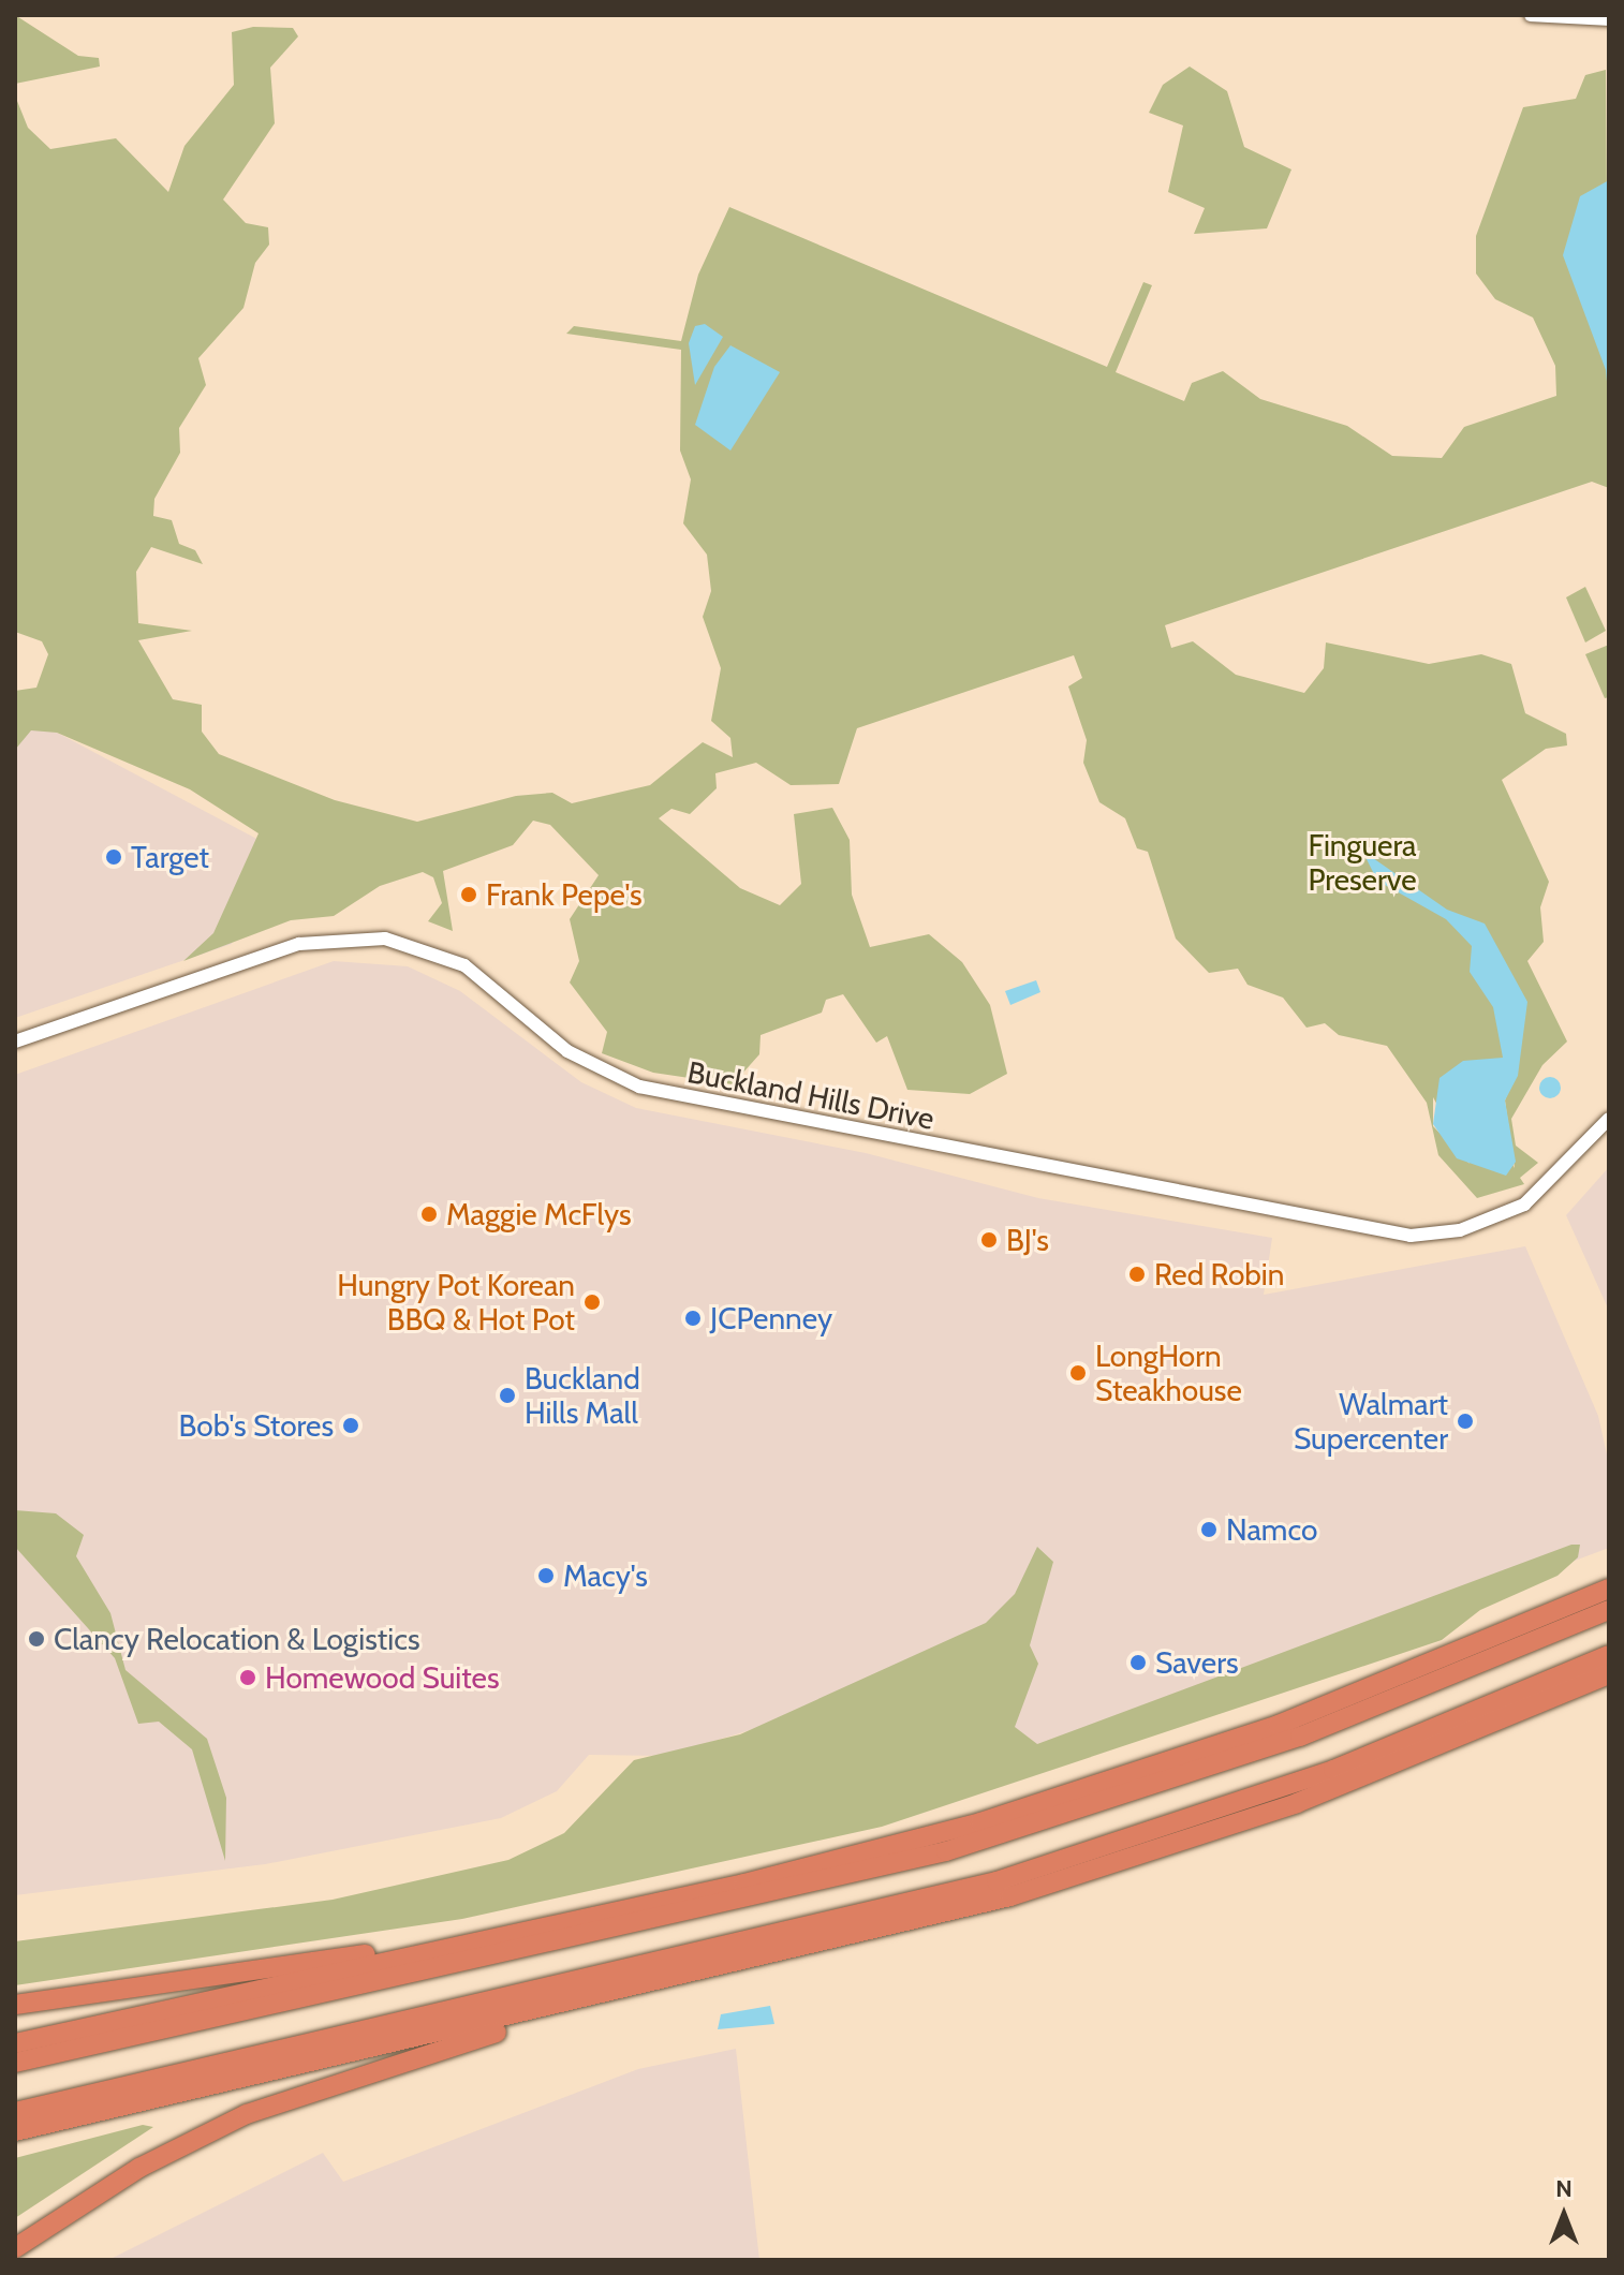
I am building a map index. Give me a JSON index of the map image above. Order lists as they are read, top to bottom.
{
  "streets": {
    "street": ["Buckland Hills Drive"]
  },
  "parks": ["Finguera Preserve"],
  "places": [
    "Target",
    "Frank Pepe's",
    "Maggie McFlys",
    "BJ's",
    "Red Robin",
    "Hungry Pot Korean BBQ & Hot Pot",
    "JCPenney",
    "LongHorn Steakhouse",
    "Buckland Hills Mall",
    "Walmart Supercenter",
    "Bob's Stores",
    "Namco",
    "Macy's",
    "Clancy Relocation & Logistics",
    "Savers",
    "Homewood Suites"
  ],
  "north": "top"
}
